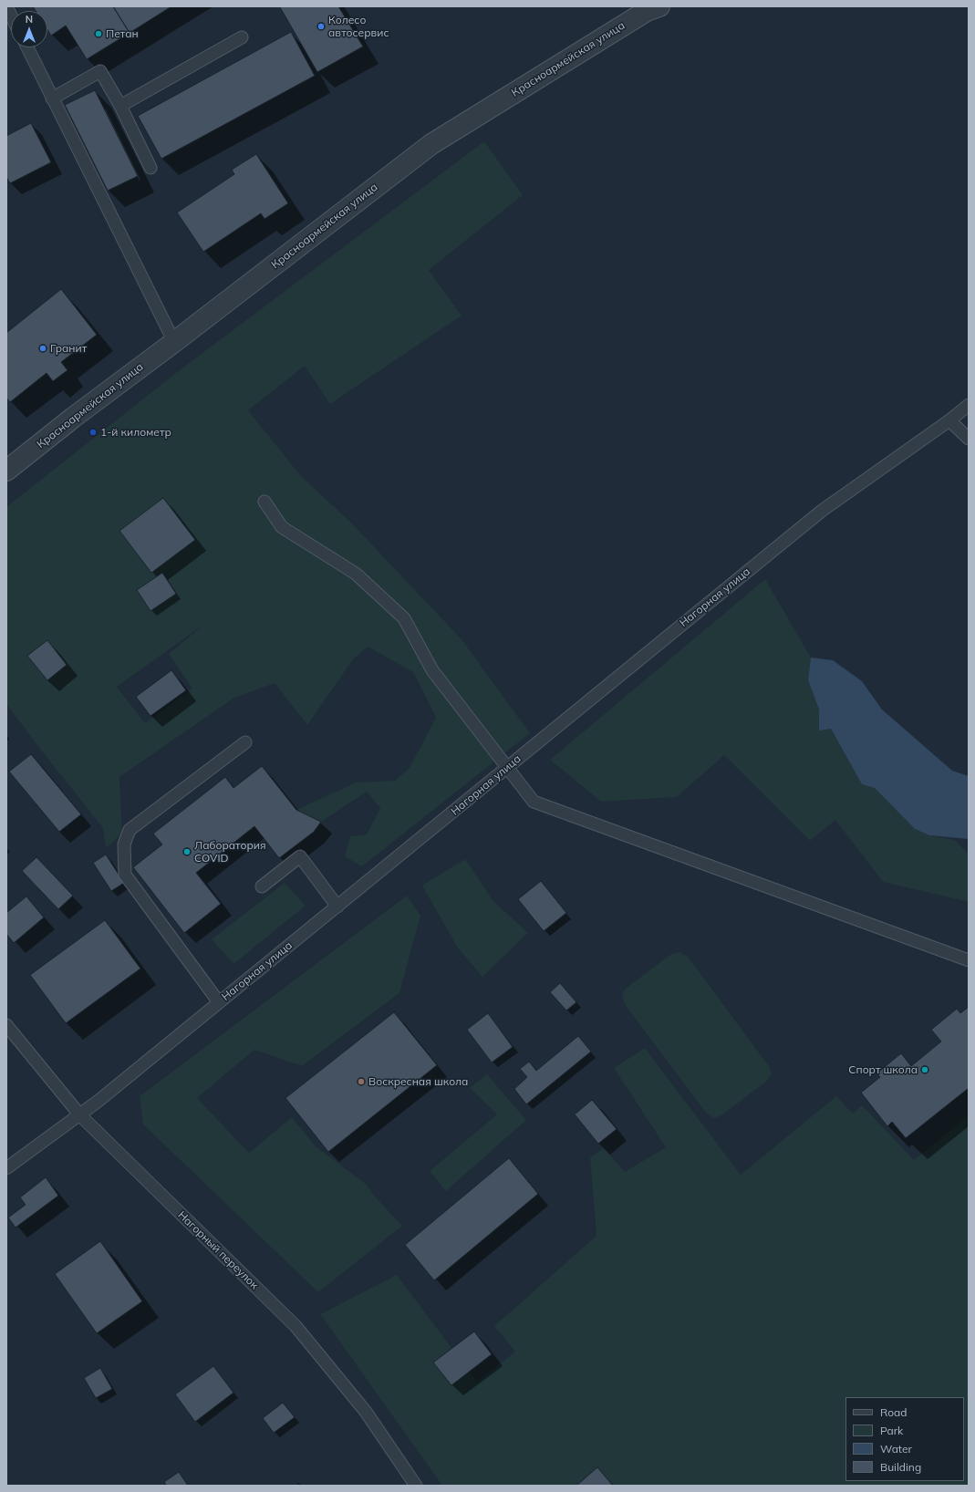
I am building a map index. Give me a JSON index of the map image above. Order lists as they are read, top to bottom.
{
  "streets": {
    "street": ["Красноармейская улица"],
    "lane": ["Нагорная улица", "Нагорный переулок"]
  },
  "crossings": [
    ["Нагорная улица", "Нагорный переулок"]
  ],
  "places": [
    "Колесо автосервис",
    "Петан",
    "Гранит",
    "1-й километр",
    "Лаборатория COVID",
    "Спорт школа",
    "Воскресная школа"
  ],
  "legend": [
    "Road",
    "Park",
    "Water",
    "Building"
  ],
  "north": "top"
}
